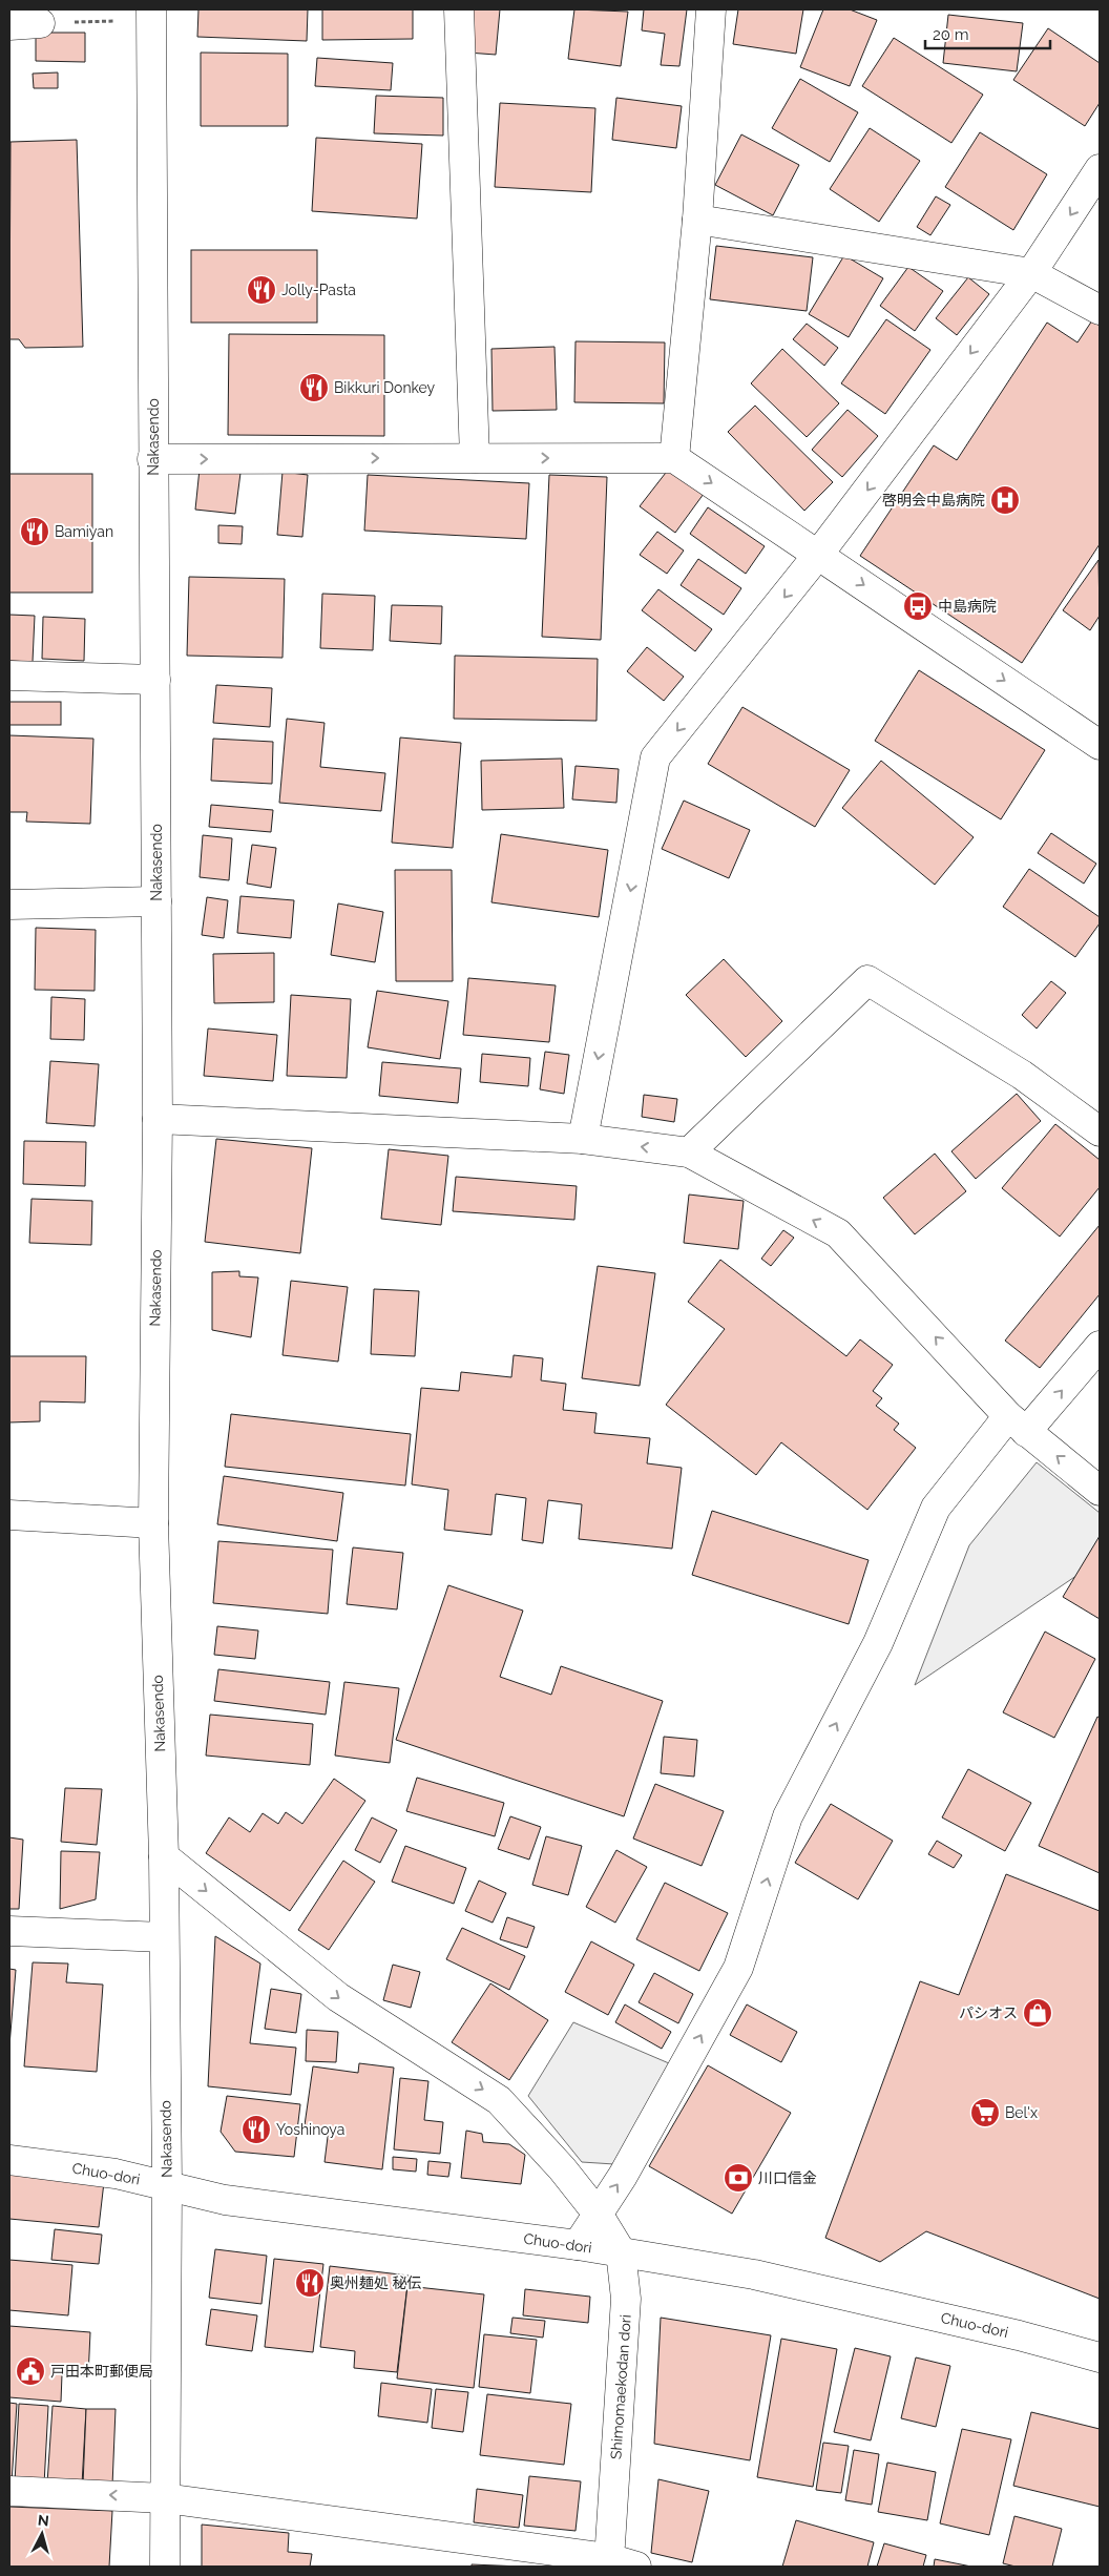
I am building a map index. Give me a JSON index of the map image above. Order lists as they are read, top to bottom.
{
  "streets": {
    "main road": ["Nakasendo", "Chuo-dori", "Shimomaekodan dori"]
  },
  "crossings": [
    ["Nakasendo", "Chuo-dori"],
    ["Nakasendo", "Shimomaekodan dori"],
    ["Chuo-dori", "Shimomaekodan dori"]
  ],
  "one_way": ["Shimomaekodan dori"],
  "places": {
    "restaurant": [
      "Jolly-Pasta",
      "Bikkuri Donkey",
      "Bamiyan",
      "Yoshinoya",
      "奥州麺処 秘伝"
    ],
    "hospital": ["啓明会中島病院"],
    "bus stop": ["中島病院"],
    "shop": ["パシオス"],
    "supermarket": ["Bel'x"],
    "bank": ["川口信金"],
    "public building": ["戸田本町郵便局"]
  },
  "scale_bar": "20 m",
  "north": "top"
}
